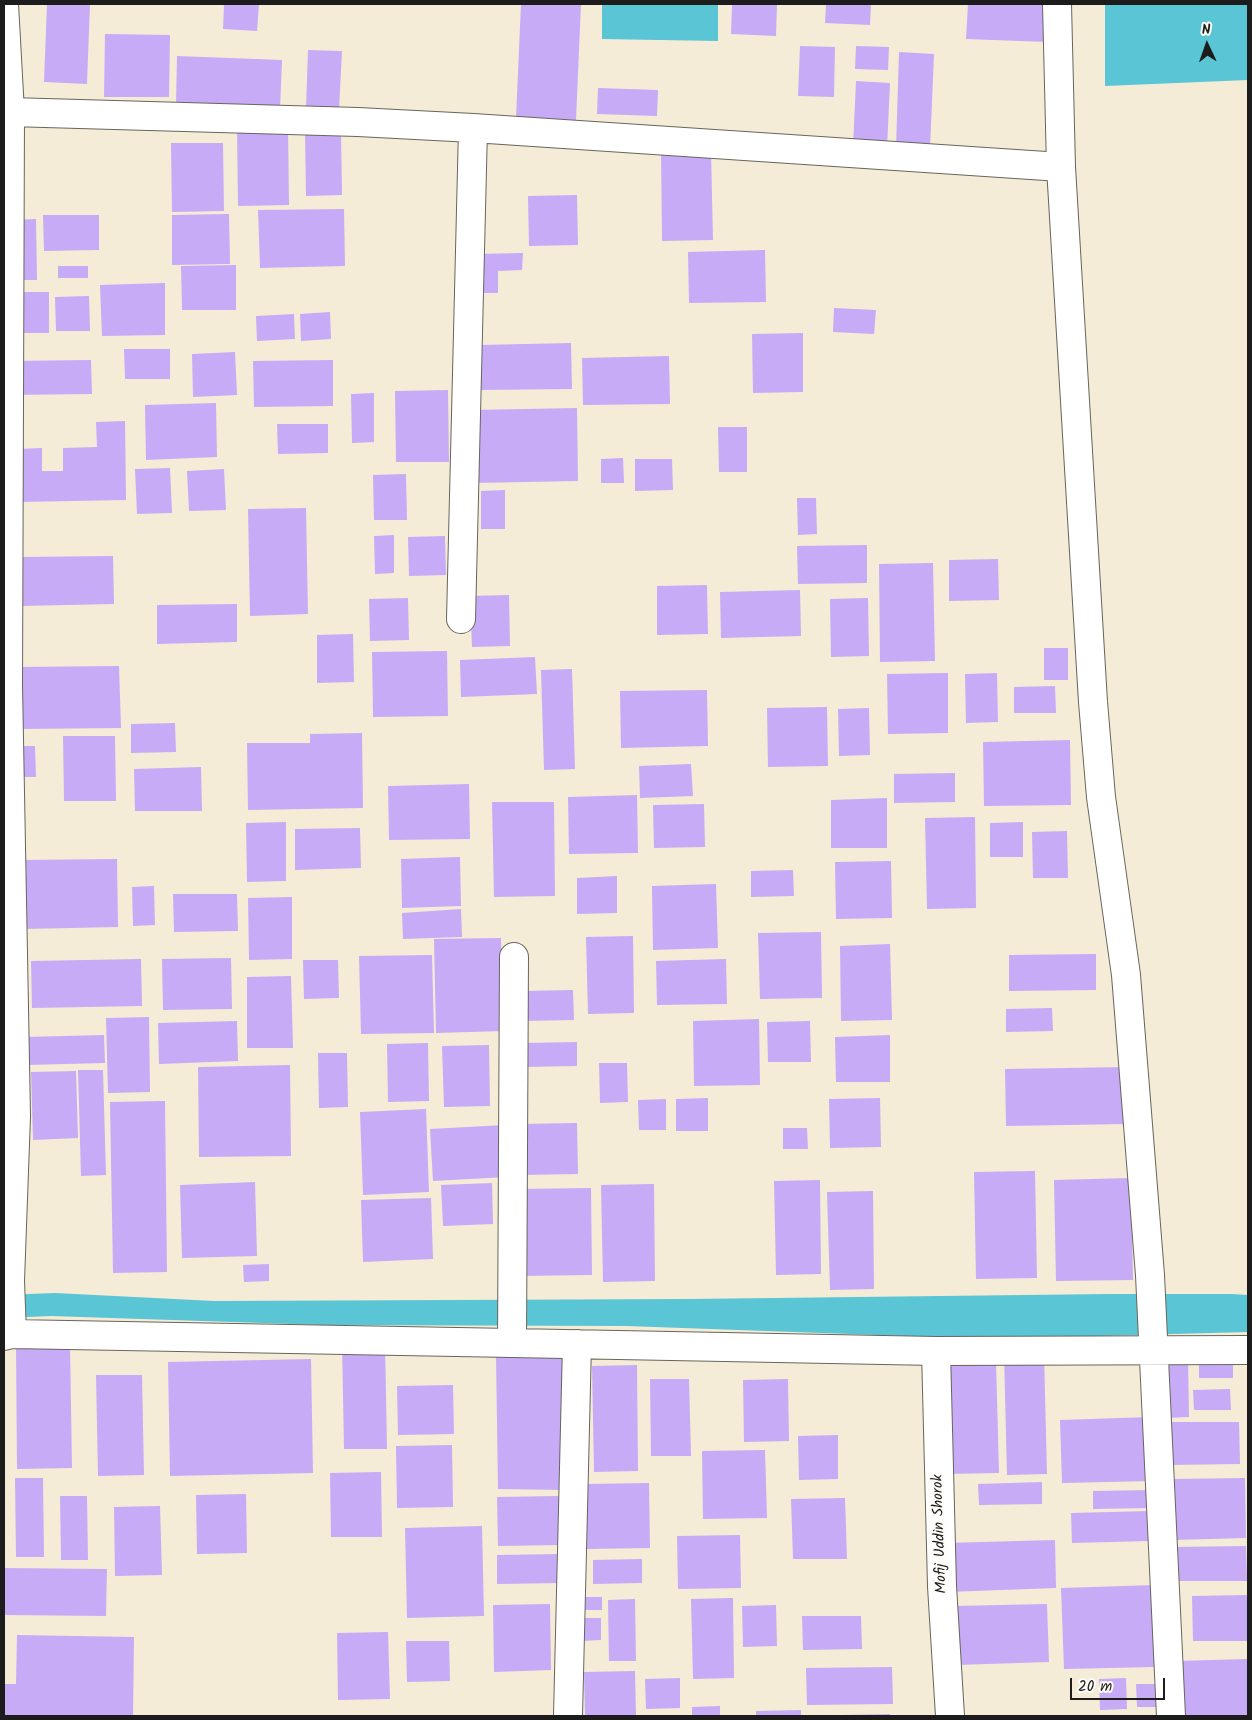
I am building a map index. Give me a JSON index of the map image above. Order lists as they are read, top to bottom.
{
  "streets": {
    "street": ["Mofij Uddin Shorok"]
  },
  "scale_bar": "20 m",
  "north": "top"
}
